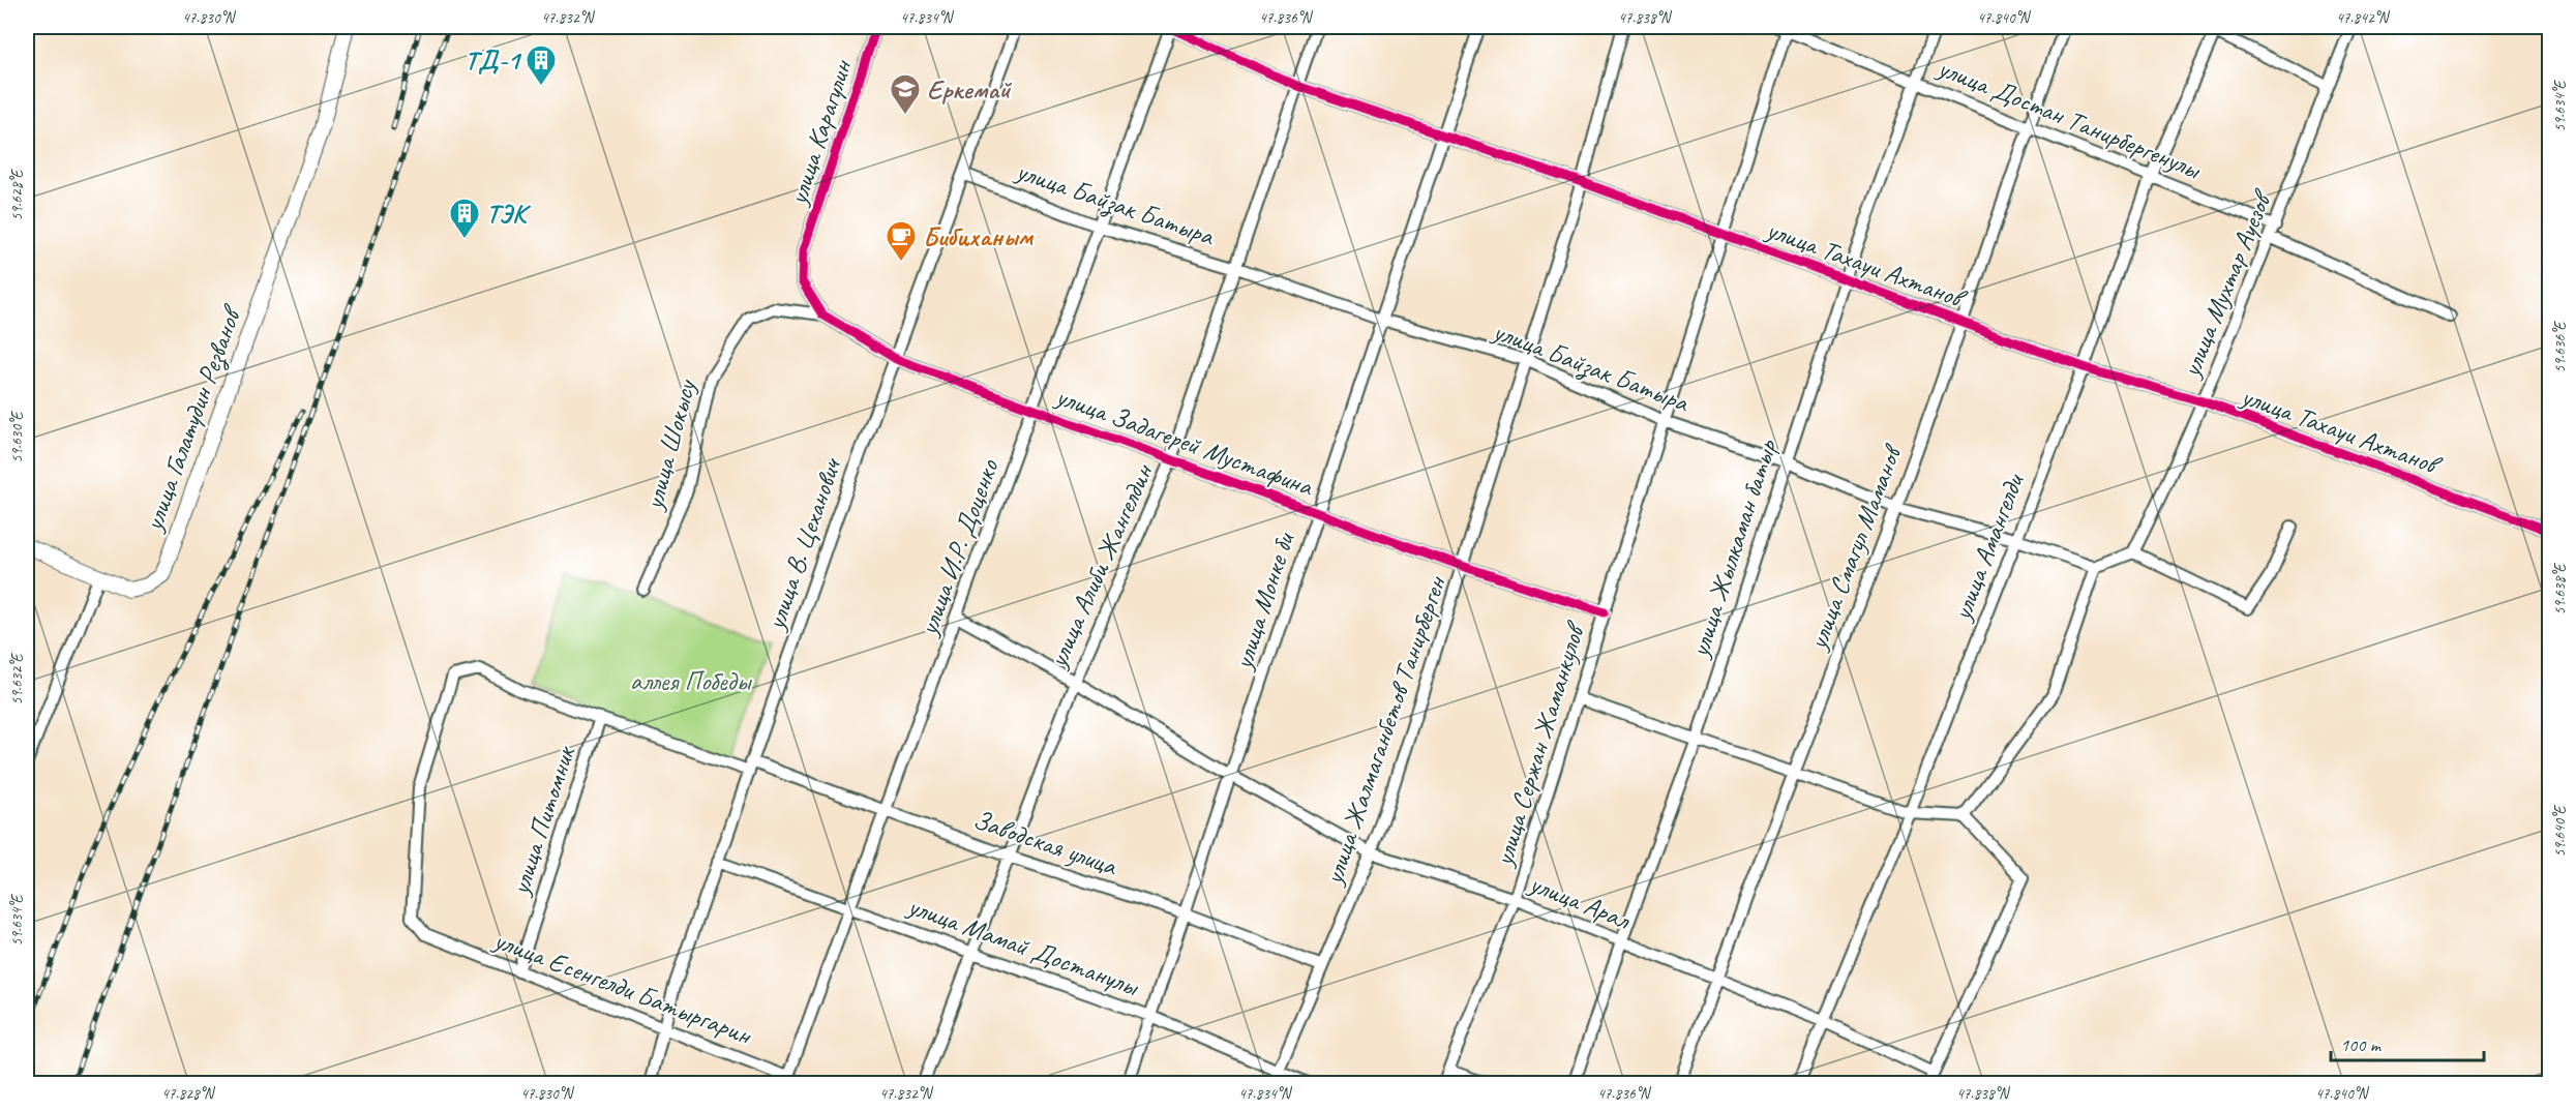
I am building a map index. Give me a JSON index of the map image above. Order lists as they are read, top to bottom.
{
  "streets": {
    "street": [
      "улица Достан Танирбергенулы",
      "улица Карагулин",
      "улица Байзак Батыра",
      "улица Тахауи Ахтанов",
      "улица Мухтар Ауезов",
      "улица Галатудин Резванов",
      "улица Задагерей Мустафина",
      "улица Шокысу",
      "улица В. Цеханович",
      "улица И.Р. Доценко",
      "улица Амангелди",
      "улица Жылкаман батыр",
      "улица Смагул Маманов",
      "улица Алиби Жангелдин",
      "улица Монке би",
      "улица Жалмаганбетов Танирберген",
      "улица Сержан Жаманкулов",
      "улица Питомник",
      "Заводская улица",
      "улица Арал",
      "улица Мамай Достанулы",
      "улица Есенгелди Батыргарин"
    ]
  },
  "crossings": [
    ["улица Достан Танирбергенулы", "улица Мухтар Ауезов"],
    ["улица Достан Танирбергенулы", "улица Амангелди"],
    ["улица Достан Танирбергенулы", "улица Жылкаман батыр"],
    ["улица Достан Танирбергенулы", "улица Смагул Маманов"],
    ["улица Достан Танирбергенулы", "улица Сержан Жаманкулов"],
    ["улица Карагулин", "улица Задагерей Мустафина"],
    ["улица Байзак Батыра", "улица В. Цеханович"],
    ["улица Байзак Батыра", "улица И.Р. Доценко"],
    ["улица Байзак Батыра", "улица Амангелди"],
    ["улица Байзак Батыра", "улица Жылкаман батыр"],
    ["улица Байзак Батыра", "улица Смагул Маманов"],
    ["улица Байзак Батыра", "улица Алиби Жангелдин"],
    ["улица Байзак Батыра", "улица Монке би"],
    ["улица Байзак Батыра", "улица Жалмаганбетов Танирберген"],
    ["улица Байзак Батыра", "улица Сержан Жаманкулов"],
    ["улица Тахауи Ахтанов", "улица Мухтар Ауезов"],
    ["улица Тахауи Ахтанов", "улица И.Р. Доценко"],
    ["улица Тахауи Ахтанов", "улица Амангелди"],
    ["улица Тахауи Ахтанов", "улица Жылкаман батыр"],
    ["улица Тахауи Ахтанов", "улица Смагул Маманов"],
    ["улица Тахауи Ахтанов", "улица Алиби Жангелдин"],
    ["улица Тахауи Ахтанов", "улица Монке би"],
    ["улица Тахауи Ахтанов", "улица Жалмаганбетов Танирберген"],
    ["улица Тахауи Ахтанов", "улица Сержан Жаманкулов"],
    ["улица Задагерей Мустафина", "улица Шокысу"],
    ["улица Задагерей Мустафина", "улица В. Цеханович"],
    ["улица Задагерей Мустафина", "улица И.Р. Доценко"],
    ["улица Задагерей Мустафина", "улица Алиби Жангелдин"],
    ["улица Задагерей Мустафина", "улица Монке би"],
    ["улица Задагерей Мустафина", "улица Жалмаганбетов Танирберген"],
    ["улица Задагерей Мустафина", "улица Сержан Жаманкулов"],
    ["улица В. Цеханович", "Заводская улица"],
    ["улица В. Цеханович", "улица Мамай Достанулы"],
    ["улица В. Цеханович", "улица Есенгелди Батыргарин"],
    ["улица И.Р. Доценко", "Заводская улица"],
    ["улица И.Р. Доценко", "улица Арал"],
    ["улица И.Р. Доценко", "улица Мамай Достанулы"],
    ["улица И.Р. Доценко", "улица Есенгелди Батыргарин"],
    ["улица Амангелди", "улица Арал"],
    ["улица Жылкаман батыр", "улица Арал"],
    ["улица Смагул Маманов", "улица Арал"],
    ["улица Алиби Жангелдин", "Заводская улица"],
    ["улица Алиби Жангелдин", "улица Арал"],
    ["улица Алиби Жангелдин", "улица Мамай Достанулы"],
    ["улица Монке би", "Заводская улица"],
    ["улица Монке би", "улица Арал"],
    ["улица Монке би", "улица Мамай Достанулы"],
    ["улица Жалмаганбетов Танирберген", "Заводская улица"],
    ["улица Жалмаганбетов Танирберген", "улица Арал"],
    ["улица Жалмаганбетов Танирберген", "улица Мамай Достанулы"],
    ["улица Сержан Жаманкулов", "улица Арал"],
    ["улица Питомник", "Заводская улица"],
    ["улица Питомник", "улица Есенгелди Батыргарин"],
    ["Заводская улица", "улица Есенгелди Батыргарин"]
  ],
  "parks": ["аллея Победы"],
  "places": {
    "building": ["ТД-1", "ТЭК"],
    "school or university": ["Еркемай"],
    "cafe": ["Бибиханым"]
  },
  "scale_bar": "100 m",
  "coordinates": [
    "47.830°N",
    "47.832°N",
    "47.834°N",
    "47.836°N",
    "47.838°N",
    "47.840°N",
    "47.842°N",
    "59.634°E",
    "59.628°E",
    "59.636°E",
    "59.630°E",
    "59.638°E",
    "59.632°E",
    "59.640°E",
    "47.828°N"
  ]
}
